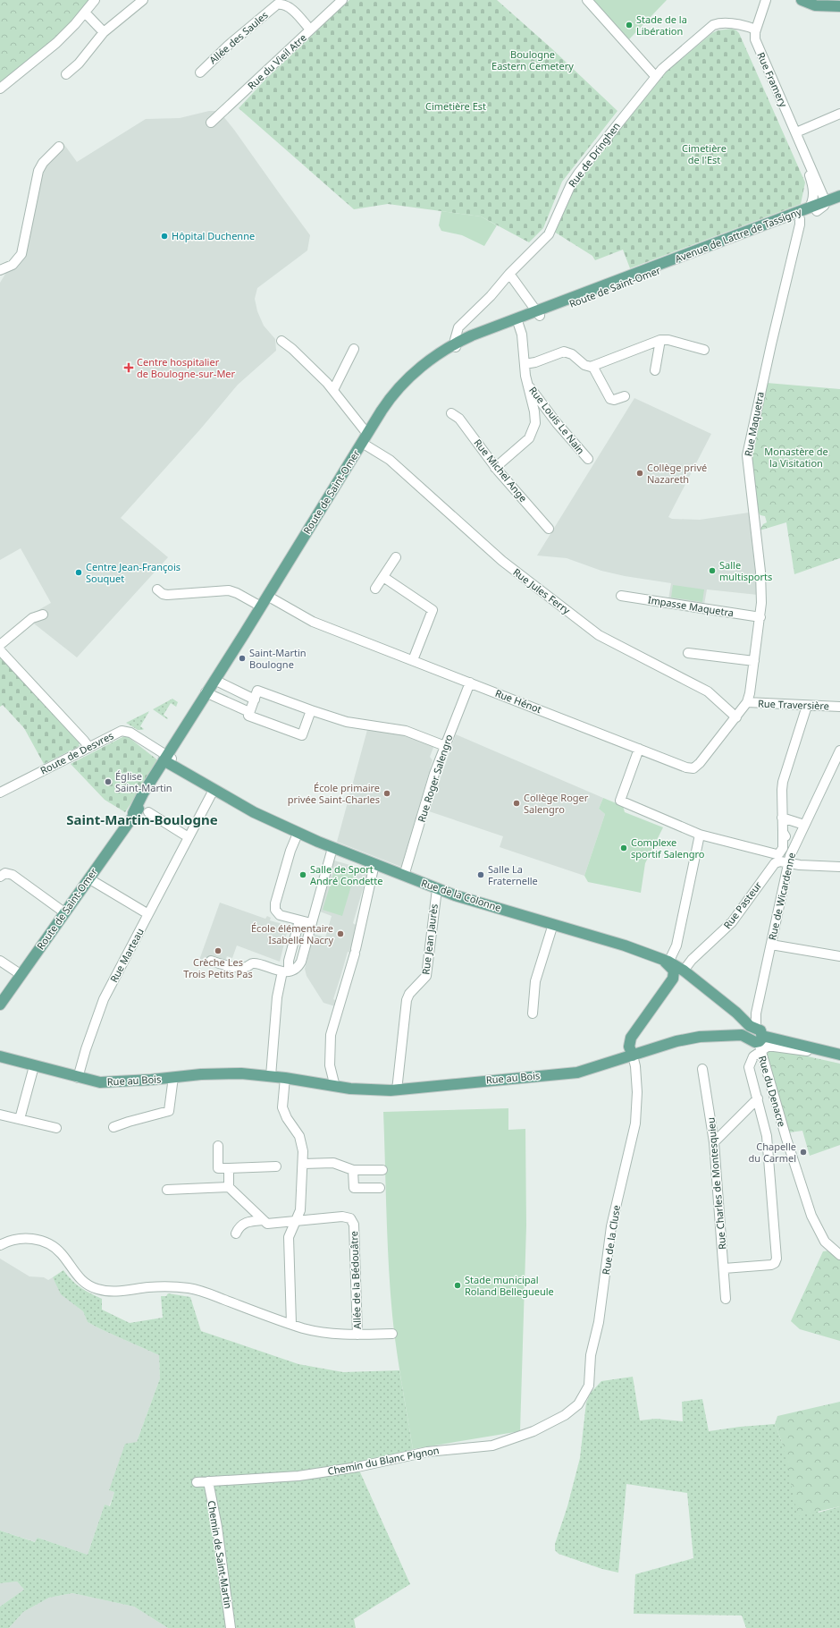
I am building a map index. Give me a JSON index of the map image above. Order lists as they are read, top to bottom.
{
  "streets": {
    "main road": [
      "Avenue de Lattre de Tassigny",
      "Route de Saint-Omer",
      "Rue de la Colonne",
      "Rue au Bois"
    ],
    "street": [
      "Allée des Saules",
      "Rue du Vieil Atre",
      "Rue Framery",
      "Rue de Dringhen",
      "Rue Louis Le Nain",
      "Rue Maquetra",
      "Rue Michel Ange",
      "Rue Jules Ferry",
      "Impasse Maquetra",
      "Rue Hénot",
      "Rue Traversière",
      "Route de Desvres",
      "Rue Roger Salengro",
      "Rue de Wicardenne",
      "Rue Pasteur",
      "Rue Jean Jaurès",
      "Rue Marteau",
      "Rue du Denacre",
      "Rue Charles de Montesquieu",
      "Rue de la Cluse",
      "Allée de la Bédouâtre",
      "Chemin du Blanc Pignon",
      "Chemin de Saint-Martin"
    ]
  },
  "crossings": [
    ["Allée des Saules", "Rue du Vieil Atre"],
    ["Rue Framery", "Rue de Dringhen"],
    ["Rue Framery", "Avenue de Lattre de Tassigny"],
    ["Rue de Dringhen", "Route de Saint-Omer"],
    ["Avenue de Lattre de Tassigny", "Route de Saint-Omer"],
    ["Avenue de Lattre de Tassigny", "Rue Maquetra"],
    ["Route de Saint-Omer", "Rue Maquetra"],
    ["Route de Saint-Omer", "Rue Jules Ferry"],
    ["Route de Saint-Omer", "Rue Hénot"],
    ["Route de Saint-Omer", "Route de Desvres"],
    ["Route de Saint-Omer", "Rue de la Colonne"],
    ["Rue Maquetra", "Impasse Maquetra"],
    ["Rue Maquetra", "Rue Hénot"],
    ["Rue Maquetra", "Rue Traversière"],
    ["Rue Jules Ferry", "Rue Hénot"],
    ["Rue Hénot", "Rue Traversière"],
    ["Rue Hénot", "Rue Roger Salengro"],
    ["Route de Desvres", "Rue de la Colonne"],
    ["Rue Roger Salengro", "Rue de la Colonne"],
    ["Rue de la Colonne", "Rue de Wicardenne"],
    ["Rue de la Colonne", "Rue Pasteur"],
    ["Rue de la Colonne", "Rue Jean Jaurès"],
    ["Rue de la Colonne", "Rue Marteau"],
    ["Rue de la Colonne", "Rue au Bois"],
    ["Rue de la Colonne", "Rue du Denacre"],
    ["Rue de Wicardenne", "Rue Pasteur"],
    ["Rue de Wicardenne", "Rue au Bois"],
    ["Rue de Wicardenne", "Rue du Denacre"],
    ["Rue Jean Jaurès", "Rue au Bois"],
    ["Rue Marteau", "Rue au Bois"],
    ["Rue au Bois", "Rue du Denacre"],
    ["Rue au Bois", "Rue de la Cluse"],
    ["Rue de la Cluse", "Chemin du Blanc Pignon"],
    ["Chemin du Blanc Pignon", "Chemin de Saint-Martin"]
  ],
  "districts": ["Saint-Martin-Boulogne"],
  "parks": [
    "Boulogne Eastern Cemetery",
    "Cimetière Est",
    "Cimetière de l'Est",
    "Monastère de la Visitation"
  ],
  "places": {
    "other": [
      "Stade de la Libération",
      "Hôpital Duchenne",
      "Collège privé Nazareth",
      "Salle multisports",
      "Centre Jean-François Souquet",
      "Saint-Martin Boulogne",
      "Église Saint-Martin",
      "École primaire privée Saint-Charles",
      "Collège Roger Salengro",
      "Complexe sportif Salengro",
      "Salle de Sport André Condette",
      "Salle La Fraternelle",
      "École élémentaire Isabelle Nacry",
      "Crèche Les Trois Petits Pas",
      "Chapelle du Carmel",
      "Stade municipal Roland Bellegueule"
    ],
    "health": ["Centre hospitalier de Boulogne-sur-Mer"]
  }
}
